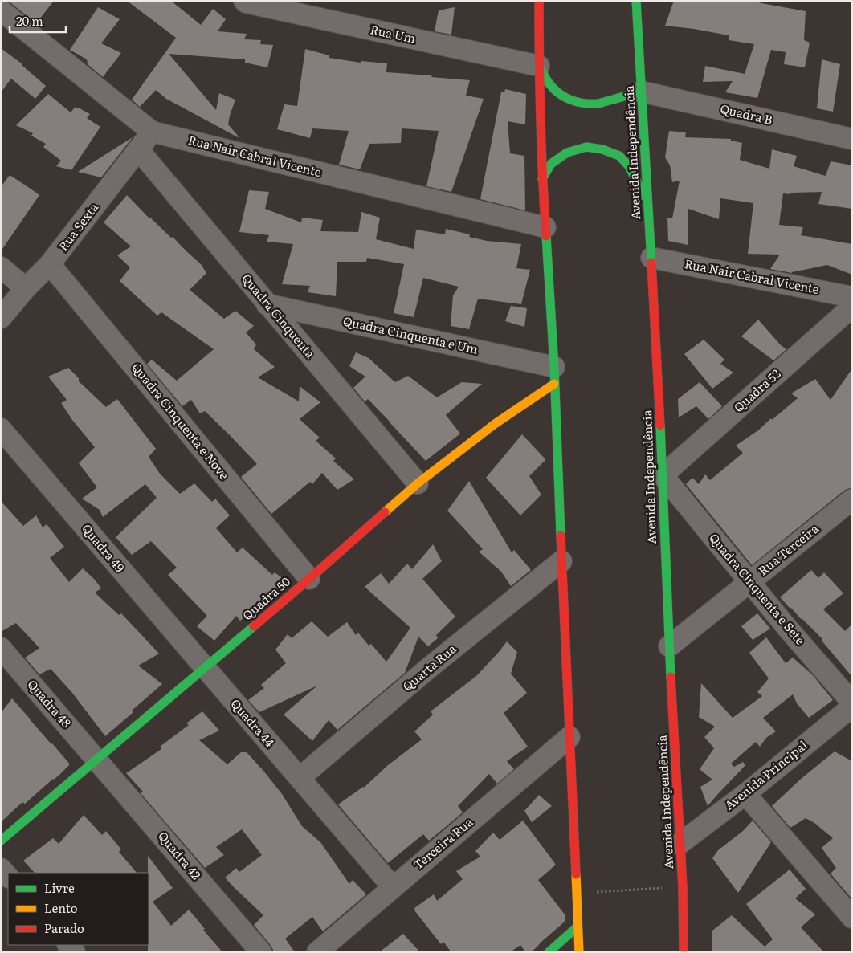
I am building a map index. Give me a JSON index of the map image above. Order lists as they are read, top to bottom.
{
  "streets": {
    "main road": ["Avenida Independência", "Quadra 50"],
    "street": [
      "Rua Um",
      "Quadra B",
      "Rua Nair Cabral Vicente",
      "Rua Sexta",
      "Quadra Cinquenta",
      "Quadra Cinquenta e Um",
      "Quadra 52",
      "Quadra Cinquenta e Nove",
      "Quadra 49",
      "Rua Terceira",
      "Quadra Cinquenta e Sete",
      "Quarta Rua",
      "Quadra 48",
      "Quadra 44",
      "Avenida Principal",
      "Terceira Rua",
      "Quadra 42"
    ]
  },
  "crossings": [
    ["Quadra B", "Avenida Independência"],
    ["Avenida Independência", "Rua Nair Cabral Vicente"],
    ["Avenida Independência", "Quadra 52"],
    ["Avenida Independência", "Rua Terceira"],
    ["Avenida Independência", "Quadra Cinquenta e Sete"],
    ["Avenida Independência", "Avenida Principal"],
    ["Rua Nair Cabral Vicente", "Rua Sexta"],
    ["Rua Sexta", "Quadra Cinquenta"],
    ["Rua Sexta", "Quadra Cinquenta e Nove"],
    ["Quadra Cinquenta", "Quadra Cinquenta e Um"],
    ["Quadra Cinquenta", "Quadra 50"],
    ["Quadra Cinquenta e Um", "Quadra 50"],
    ["Quadra 52", "Quadra Cinquenta e Sete"],
    ["Quadra Cinquenta e Nove", "Quadra 50"],
    ["Quadra 49", "Quadra 50"],
    ["Quadra 49", "Quadra 44"],
    ["Rua Terceira", "Quadra Cinquenta e Sete"],
    ["Quadra 50", "Quadra 48"],
    ["Quadra 50", "Quadra 44"],
    ["Quadra 50", "Quadra 42"],
    ["Quarta Rua", "Quadra 44"],
    ["Quadra 48", "Quadra 42"],
    ["Quadra 44", "Terceira Rua"]
  ],
  "legend": ["Livre", "Lento", "Parado"],
  "scale_bar": "20 m"
}
